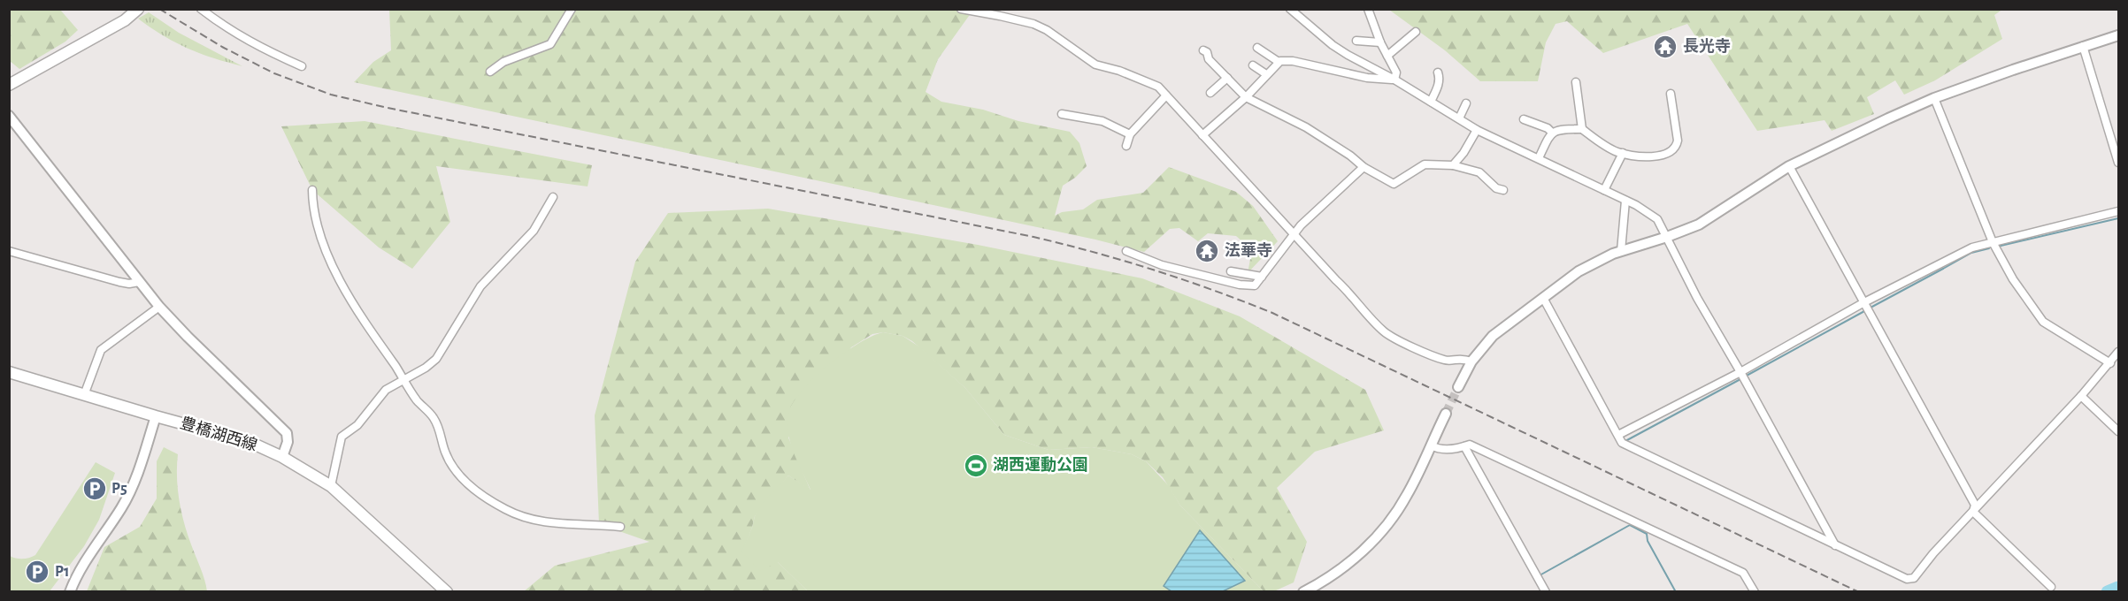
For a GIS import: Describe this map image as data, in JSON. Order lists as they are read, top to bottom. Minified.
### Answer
{"streets":{"main road":["豊橋湖西線"]},"places":{"temple":["長光寺","法華寺"],"sports":["湖西運動公園"],"parking":["P5","P1"]}}
